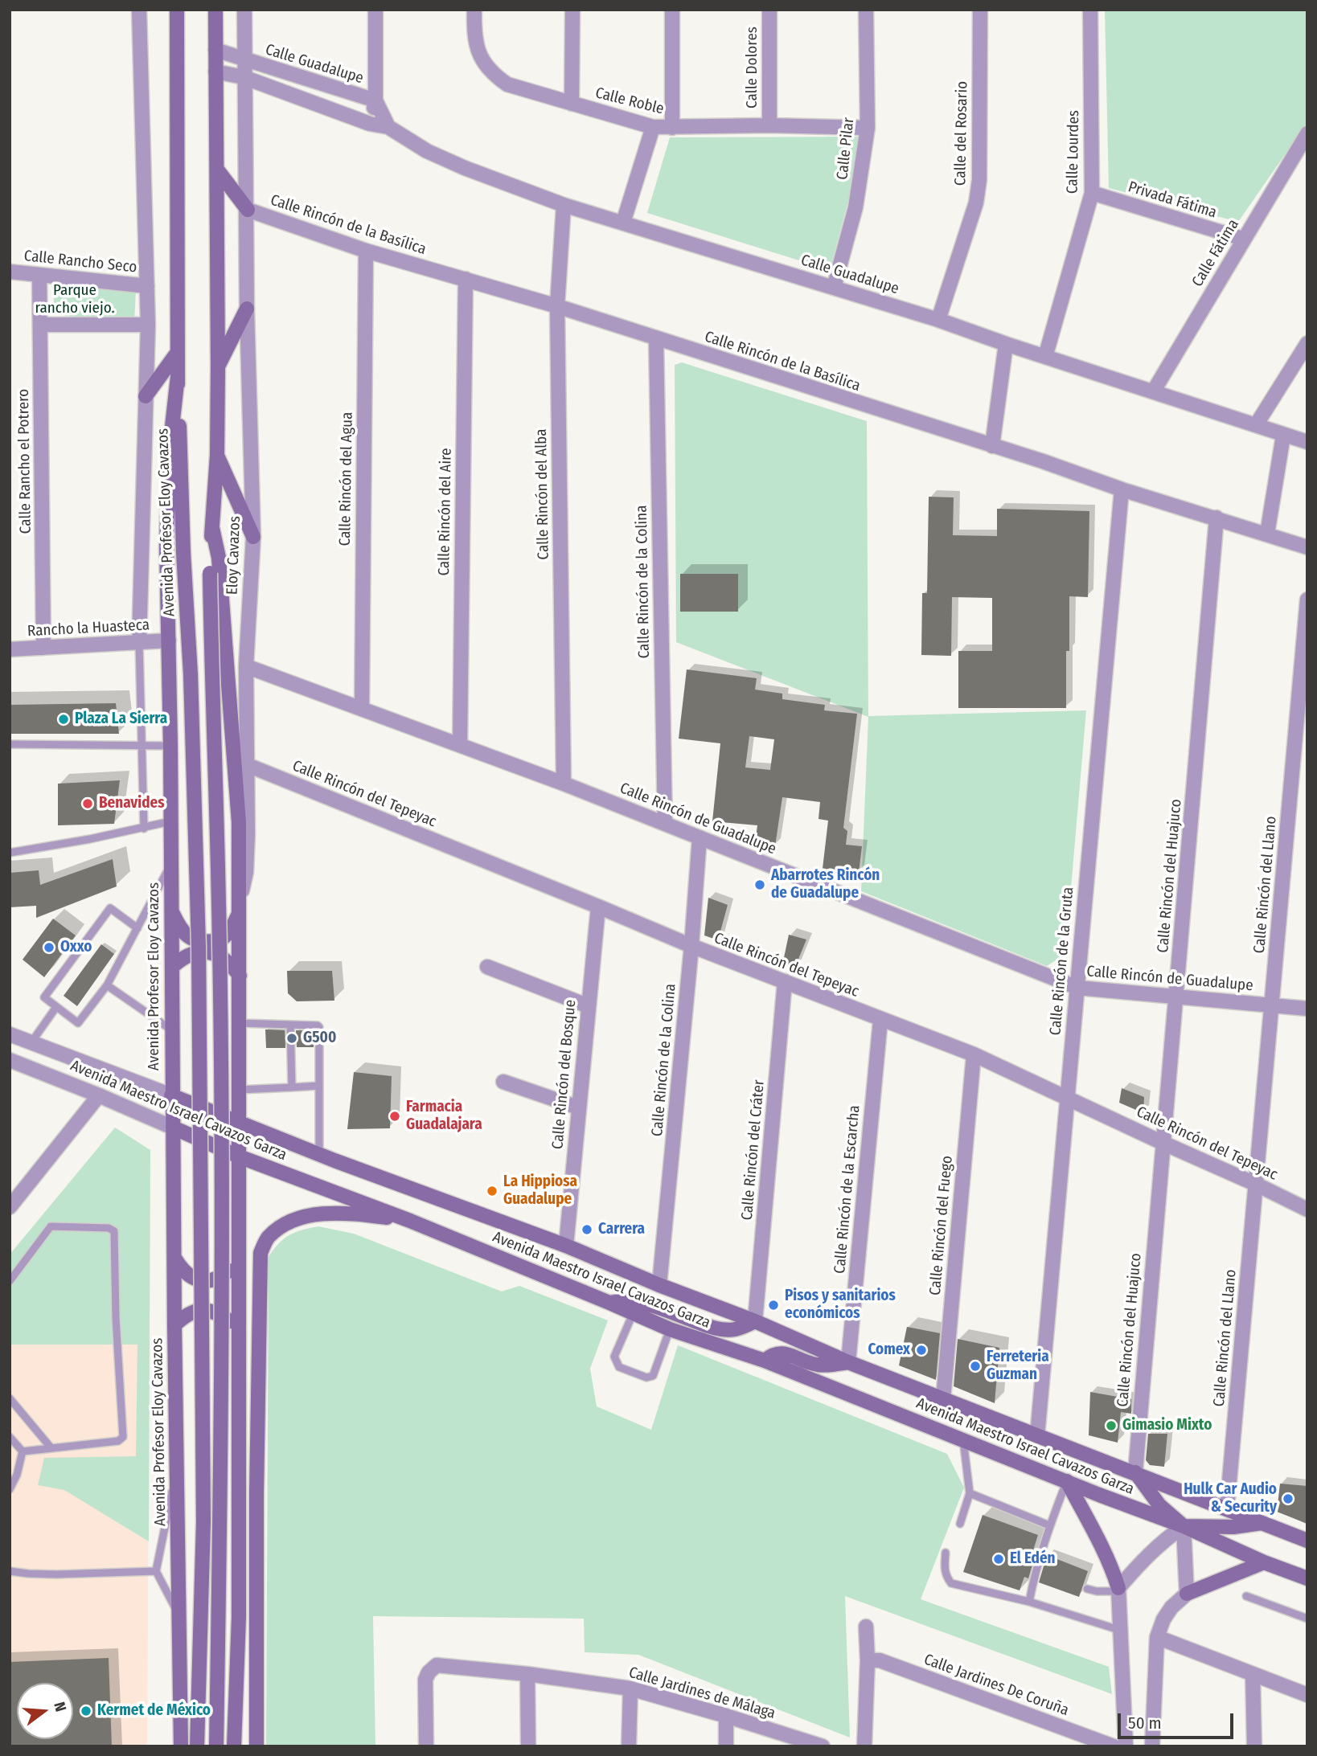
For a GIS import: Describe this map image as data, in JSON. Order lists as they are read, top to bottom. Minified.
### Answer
{"streets":{"main road":["Avenida Profesor Eloy Cavazos","Avenida Maestro Israel Cavazos Garza"],"street":["Calle Guadalupe","Calle Dolores","Calle Roble","Calle del Rosario","Calle Pilar","Calle Lourdes","Privada Fátima","Calle Rincón de la Basílica","Calle Fátima","Calle Rancho Seco","Calle Rancho el Potrero","Calle Rincón del Agua","Calle Rincón del Alba","Calle Rincón del Aire","Eloy Cavazos","Calle Rincón de la Colina","Rancho la Huasteca","Calle Rincón del Tepeyac","Calle Rincón de Guadalupe","Calle Rincón del Huajuco","Calle Rincón del Llano","Calle Rincón de la Gruta","Calle Rincón del Bosque","Calle Rincón del Cráter","Calle Rincón de la Escarcha","Calle Rincón del Fuego","Calle Jardines De Coruña","Calle Jardines de Málaga"]},"crossings":[["Calle Guadalupe","Calle del Rosario"],["Calle Guadalupe","Calle Pilar"],["Calle Guadalupe","Calle Lourdes"],["Calle Guadalupe","Calle Fátima"],["Calle Guadalupe","Calle Rincón del Alba"],["Calle Guadalupe","Eloy Cavazos"],["Calle Dolores","Calle Roble"],["Calle Roble","Calle Pilar"],["Calle Lourdes","Privada Fátima"],["Privada Fátima","Calle Fátima"],["Calle Rincón de la Basílica","Calle Rincón del Agua"],["Calle Rincón de la Basílica","Calle Rincón del Alba"],["Calle Rincón de la Basílica","Calle Rincón del Aire"],["Calle Rincón de la Basílica","Eloy Cavazos"],["Calle Rincón de la Basílica","Calle Rincón de la Colina"],["Calle Rincón de la Basílica","Calle Rincón del Huajuco"],["Calle Rincón de la Basílica","Calle Rincón de la Gruta"],["Calle Rancho Seco","Calle Rancho el Potrero"],["Calle Rancho el Potrero","Rancho la Huasteca"],["Calle Rincón del Agua","Calle Rincón de Guadalupe"],["Calle Rincón del Alba","Calle Rincón de Guadalupe"],["Calle Rincón del Aire","Calle Rincón de Guadalupe"],["Avenida Profesor Eloy Cavazos","Rancho la Huasteca"],["Avenida Profesor Eloy Cavazos","Avenida Maestro Israel Cavazos Garza"],["Eloy Cavazos","Calle Rincón del Tepeyac"],["Eloy Cavazos","Calle Rincón de Guadalupe"],["Calle Rincón de la Colina","Calle Rincón del Tepeyac"],["Calle Rincón de la Colina","Calle Rincón de Guadalupe"],["Calle Rincón de la Colina","Avenida Maestro Israel Cavazos Garza"],["Calle Rincón del Tepeyac","Calle Rincón del Huajuco"],["Calle Rincón del Tepeyac","Calle Rincón del Llano"],["Calle Rincón del Tepeyac","Calle Rincón de la Gruta"],["Calle Rincón del Tepeyac","Calle Rincón del Bosque"],["Calle Rincón del Tepeyac","Calle Rincón del Cráter"],["Calle Rincón del Tepeyac","Calle Rincón de la Escarcha"],["Calle Rincón del Tepeyac","Calle Rincón del Fuego"],["Calle Rincón de Guadalupe","Calle Rincón del Huajuco"],["Calle Rincón de Guadalupe","Calle Rincón del Llano"],["Calle Rincón de Guadalupe","Calle Rincón de la Gruta"],["Calle Rincón del Huajuco","Avenida Maestro Israel Cavazos Garza"],["Calle Rincón del Llano","Avenida Maestro Israel Cavazos Garza"],["Calle Rincón de la Gruta","Avenida Maestro Israel Cavazos Garza"],["Calle Rincón del Bosque","Avenida Maestro Israel Cavazos Garza"],["Avenida Maestro Israel Cavazos Garza","Calle Rincón del Cráter"],["Avenida Maestro Israel Cavazos Garza","Calle Rincón de la Escarcha"],["Avenida Maestro Israel Cavazos Garza","Calle Rincón del Fuego"]],"parks":["Parque rancho viejo."],"places":["Plaza La Sierra","Benavides","Abarrotes Rincón de Guadalupe","Oxxo","G500","Farmacia Guadalajara","La Hippiosa Guadalupe","Carrera","Pisos y sanitarios económicos","Comex","Ferreteria Guzman","Gimasio Mixto","Hulk Car Audio & Security","El Edén","Kermet de México"],"scale_bar":"50 m","north":"right"}
